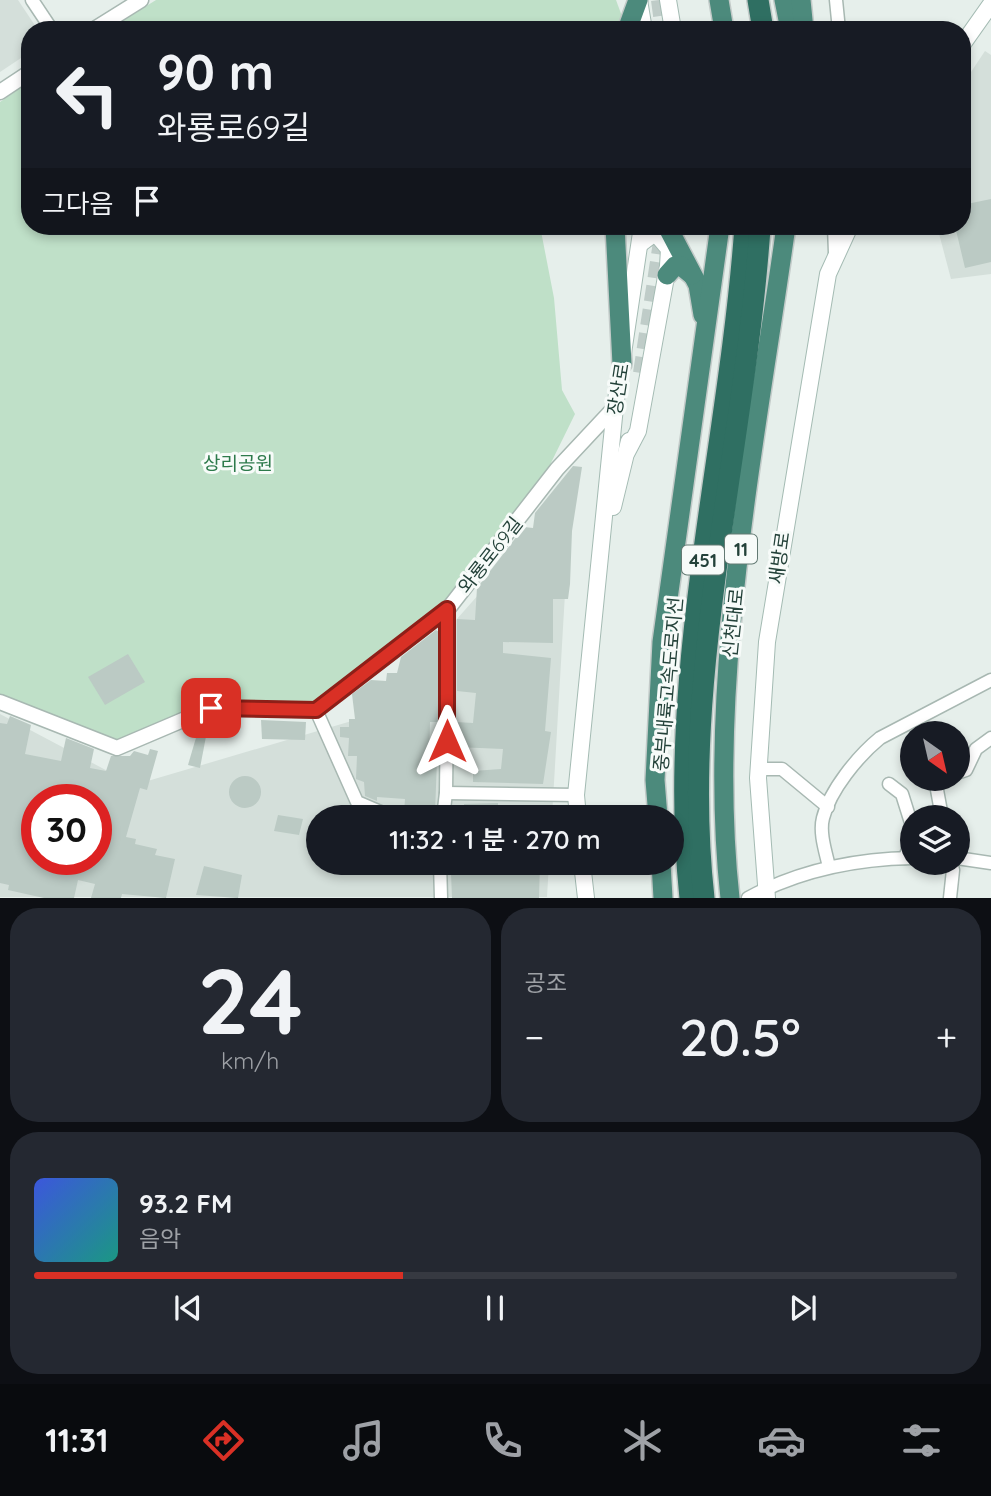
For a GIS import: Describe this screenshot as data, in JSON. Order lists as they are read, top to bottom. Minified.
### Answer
{"streets":{"highway":["11","451","신천대로","중부내륙고속도로지선"],"main road":["장산로","새방로"],"street":["와룡로69길"]},"crossings":[["장산로","와룡로69길"]],"parks":["상리공원"],"north":"bottom right","page":{"turn":["90 m","와룡로69길"],"then":"그다음","limit":"30","trip":"11:32 · 1 분 · 270 m","tile":[["24","km/h"],"공조"],"heat":["−","20.5°","+"],"song":["93.2 FM","음악"],"tabs":"11:31"}}
